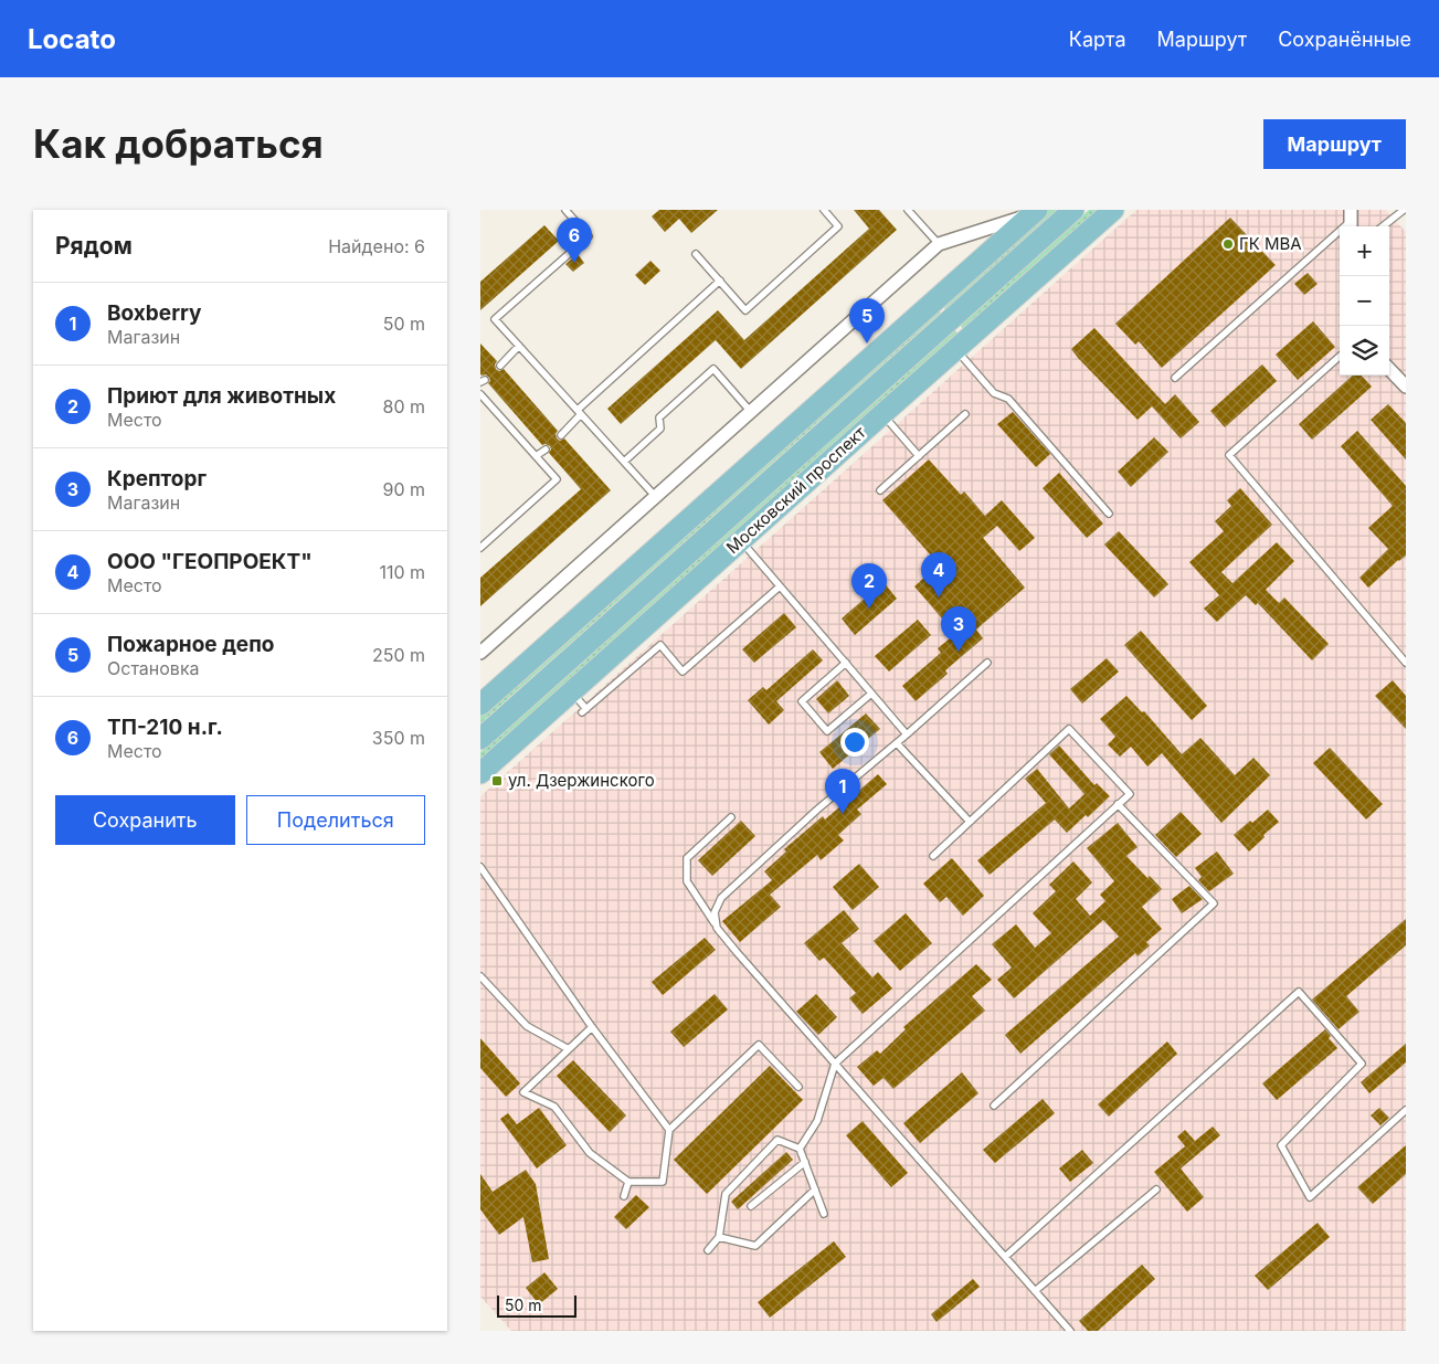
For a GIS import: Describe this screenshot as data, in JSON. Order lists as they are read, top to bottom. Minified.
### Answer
{"streets":{"main road":["Московский проспект"]},"places":{"other":["ГК МВА"],"transit":["ул. Дзержинского"]},"scale_bar":"50 m","page":{"header":"Locato","nav":["Карта","Маршрут","Сохранённые"],"buttons":["Маршрут",["Сохранить","Поделиться"]],"title":"Как добраться","heading":["Рядом","Найдено: 6"],"pins":["6","5","4","2","3","1"],"map_buttons":["+","−"],"list":[{"mark":"1","name":"Boxberry","note":"Магазин","value":"50 m"},{"mark":"2","name":"Приют для животных","note":"Место","value":"80 m"},{"mark":"3","name":"Крепторг","note":"Магазин","value":"90 m"},{"mark":"4","name":"ООО \"ГЕОПРОЕКТ\"","note":"Место","value":"110 m"},{"mark":"5","name":"Пожарное депо","note":"Остановка","value":"250 m"},{"mark":"6","name":"ТП-210 н.г.","note":"Место","value":"350 m"}],"scale":"50 m"}}
